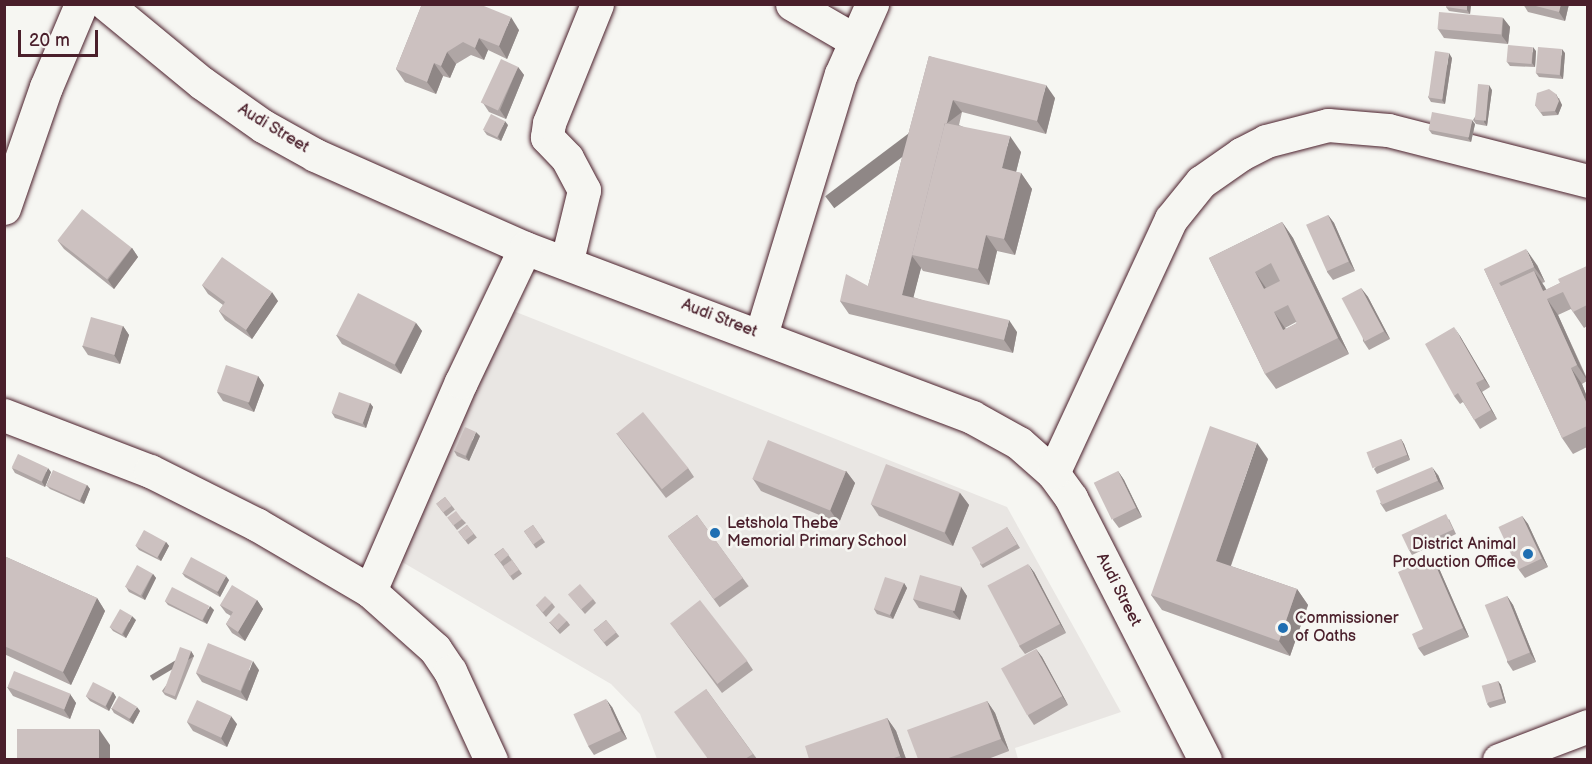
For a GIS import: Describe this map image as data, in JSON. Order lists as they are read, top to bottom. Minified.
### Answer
{"streets":{"street":["Audi Street"]},"places":["Letshola Thebe Memorial Primary School","District Animal Production Office","Commissioner of Oaths"],"scale_bar":"20 m"}
